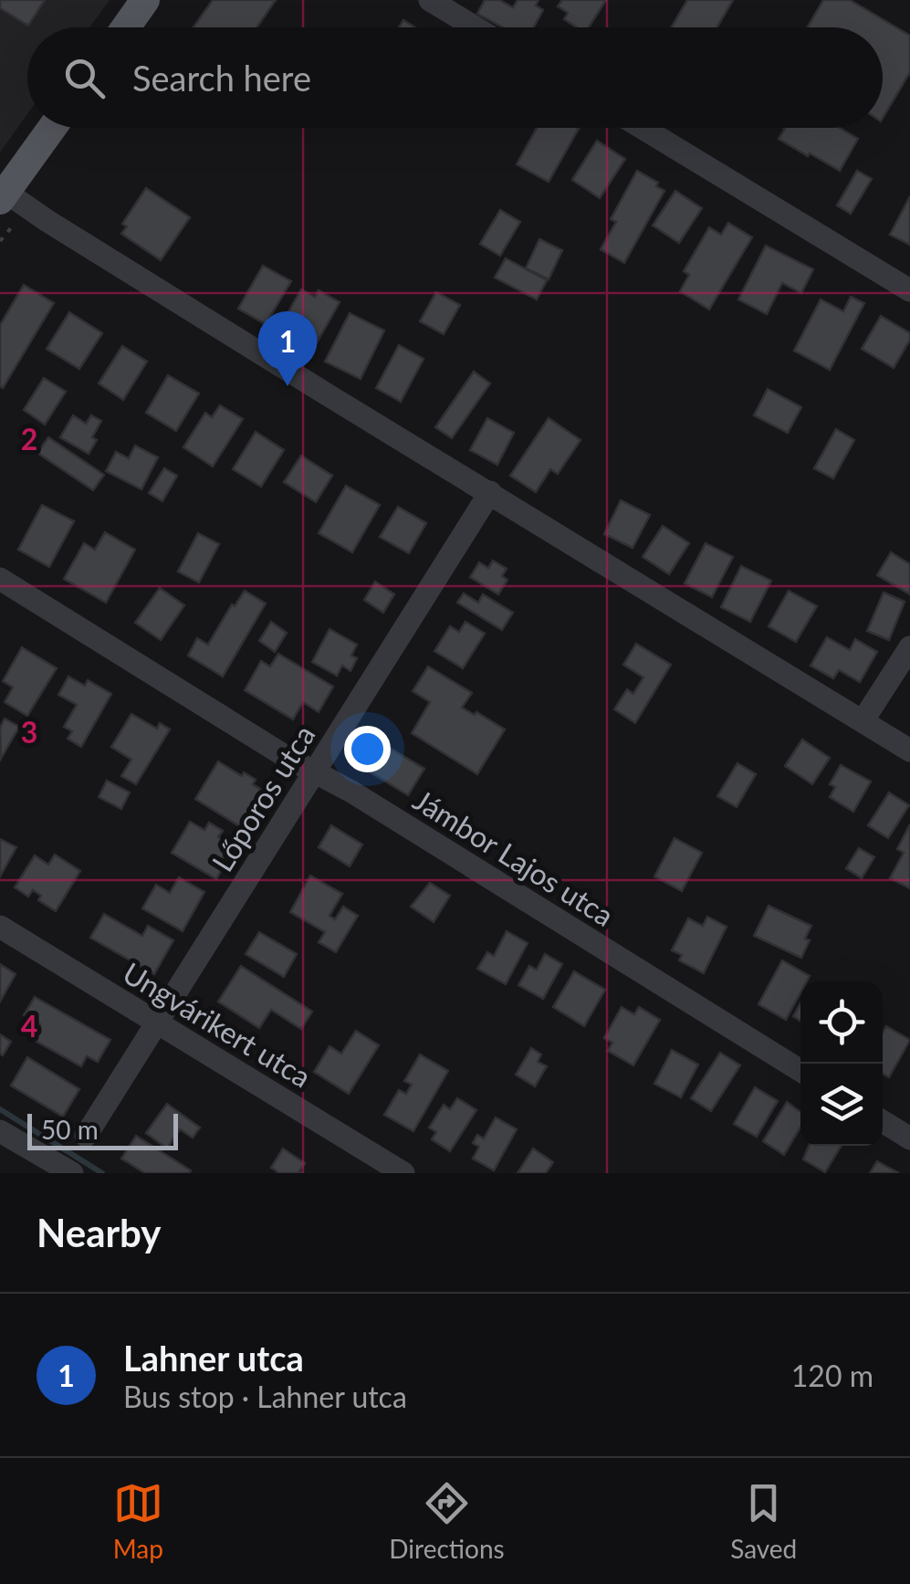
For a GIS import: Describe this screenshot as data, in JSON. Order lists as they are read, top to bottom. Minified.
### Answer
{"streets":{"street":["Lőporos utca","Jámbor Lajos utca","Ungvárikert utca"]},"crossings":[["Lőporos utca","Jámbor Lajos utca"],["Lőporos utca","Ungvárikert utca"]],"scale_bar":"50 m","page":{"search":"Search here","pins":"1","scale":"50 m","heading":"Nearby","list":[{"mark":"1","name":"Lahner utca","note":"Bus stop · Lahner utca","value":"120 m"}],"nav":["Map","Directions","Saved"]},"grid":{"rows":["2","3","4"]}}
